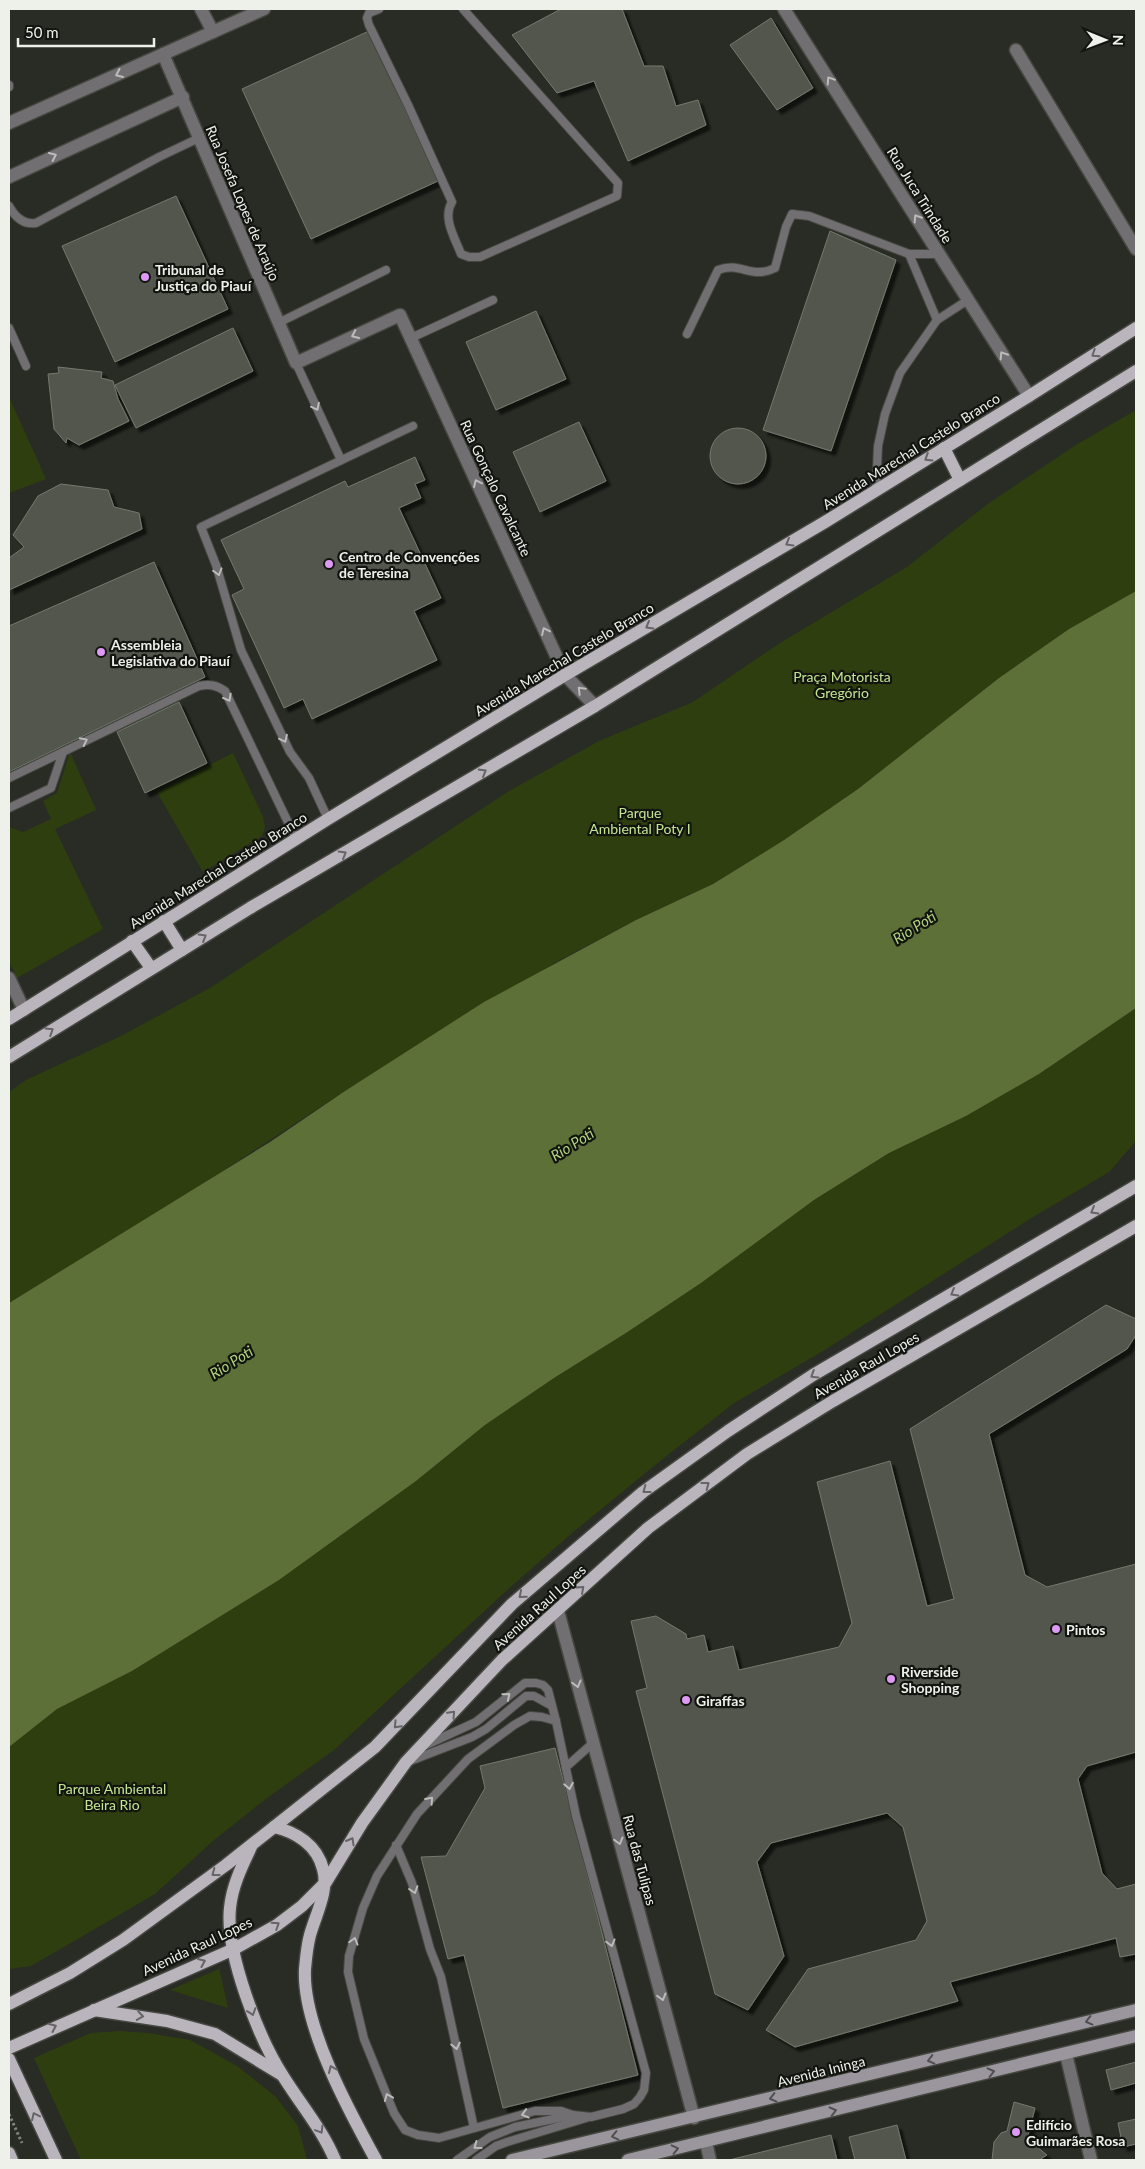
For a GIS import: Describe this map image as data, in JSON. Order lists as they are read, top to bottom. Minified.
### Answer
{"streets":{"main road":["Avenida Marechal Castelo Branco","Avenida Raul Lopes","Avenida Ininga"],"street":["Rua Juca Trindade","Rua Josefa Lopes de Araújo","Rua Gonçalo Cavalcante","Rua das Tulipas"]},"crossings":[["Rua Juca Trindade","Avenida Marechal Castelo Branco"],["Rua Josefa Lopes de Araújo","Rua Gonçalo Cavalcante"],["Avenida Marechal Castelo Branco","Rua Gonçalo Cavalcante"],["Avenida Raul Lopes","Rua das Tulipas"],["Rua das Tulipas","Avenida Ininga"]],"one_way":["Rua Juca Trindade","Rua Gonçalo Cavalcante","Rua das Tulipas"],"water":["Rio Poti"],"parks":["Praça Motorista Gregório","Parque Ambiental Poty I","Parque Ambiental Beira Rio"],"places":["Tribunal de Justiça do Piauí","Centro de Convenções de Teresina","Assembleia Legislativa do Piauí","Pintos","Riverside Shopping","Giraffas","Edifício Guimarães Rosa"],"scale_bar":"50 m","north":"right"}
